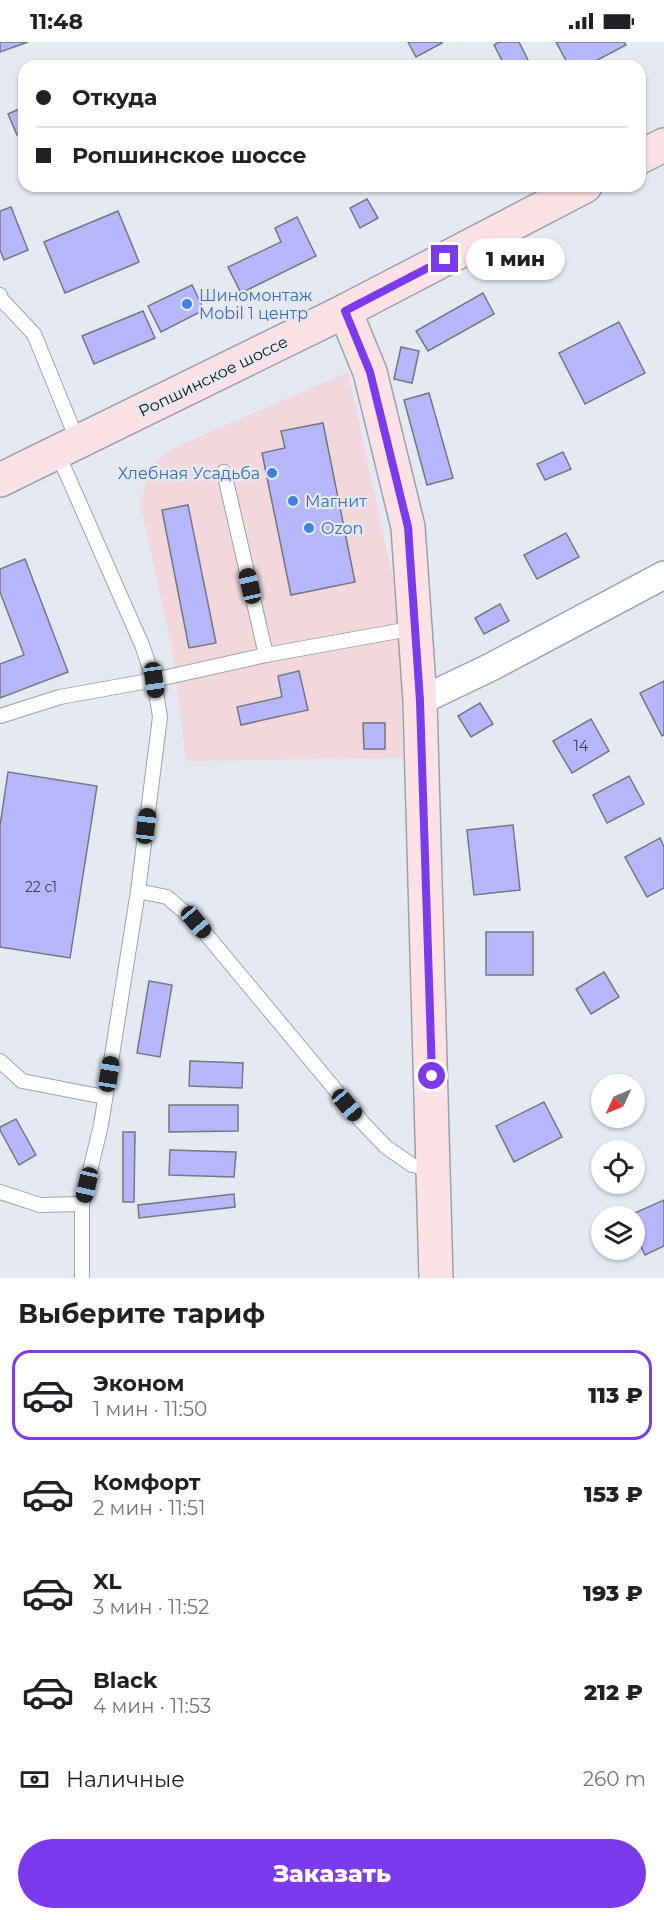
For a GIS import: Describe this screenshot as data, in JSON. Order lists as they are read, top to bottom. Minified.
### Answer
{"streets":{"street":["Ропшинское шоссе"]},"places":["Шиномонтаж Mobil 1 центр","Хлебная Усадьба","Магнит","Ozon"],"house_numbers":["14","22 с1"],"north":"bottom left","page":{"status":"11:48","banner":["Откуда","Ропшинское шоссе"],"bubble":"1 мин","heading":"Выберите тариф","list":[{"name":"Эконом","note":"1 мин · 11:50","value":"113 ₽"},{"name":"Комфорт","note":"2 мин · 11:51","value":"153 ₽"},{"name":"XL","note":"3 мин · 11:52","value":"193 ₽"},{"name":"Black","note":"4 мин · 11:53","value":"212 ₽"}],"pay":["Наличные","260 m"],"buttons":"Заказать"}}
